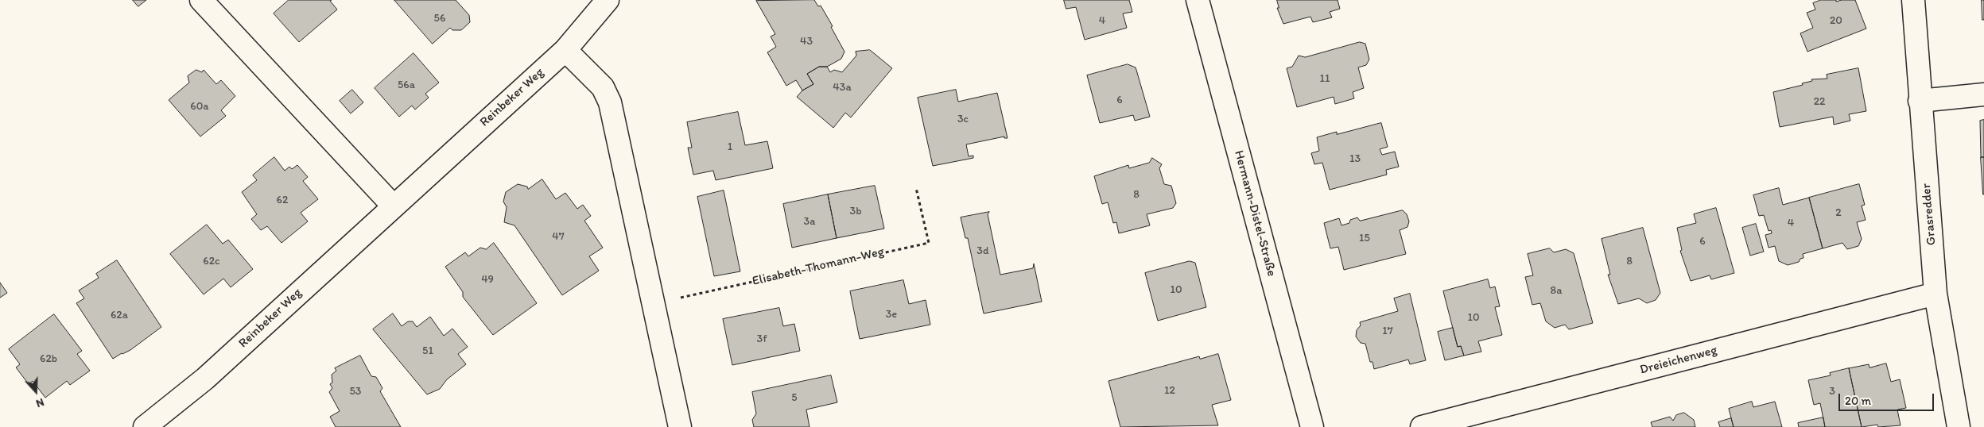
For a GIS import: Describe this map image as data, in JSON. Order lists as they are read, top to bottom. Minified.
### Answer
{"streets":{"street":["Reinbeker Weg","Hermann-Distel-Straße","Grasredder","Dreieichenweg"],"path":["Elisabeth-Thomann-Weg"]},"crossings":[["Grasredder","Dreieichenweg"]],"house_numbers":["56","4","20","43","11","56a","43a","6","22","60a","3c","1","13","8","62","3b","2","3a","4","47","15","6","3d","62c","8","49","10","8a","3e","62a","10","17","3f","51","62b","12","53","3","5"],"scale_bar":"20 m","north":"bottom"}
